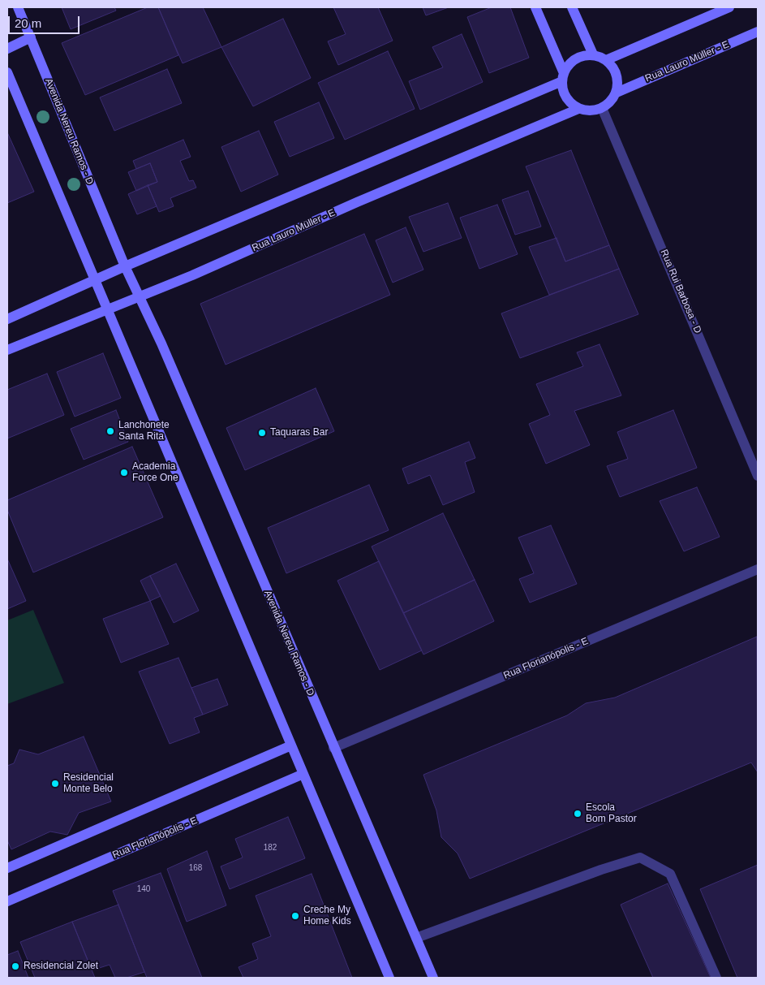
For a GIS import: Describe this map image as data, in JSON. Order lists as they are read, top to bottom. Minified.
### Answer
{"streets":{"street":["Rua Lauro Müller - E","Avenida Nereu Ramos - D","Rua Rui Barbosa - D","Rua Florianópolis - E"]},"crossings":[["Rua Lauro Müller - E","Avenida Nereu Ramos - D"],["Rua Lauro Müller - E","Rua Rui Barbosa - D"],["Avenida Nereu Ramos - D","Rua Florianópolis - E"]],"places":["Lanchonete Santa Rita","Taquaras Bar","Academia Force One","Residencial Monte Belo","Escola Bom Pastor","Creche My Home Kids","Residencial Zolet"],"house_numbers":["182","168","140"],"scale_bar":"20 m"}
